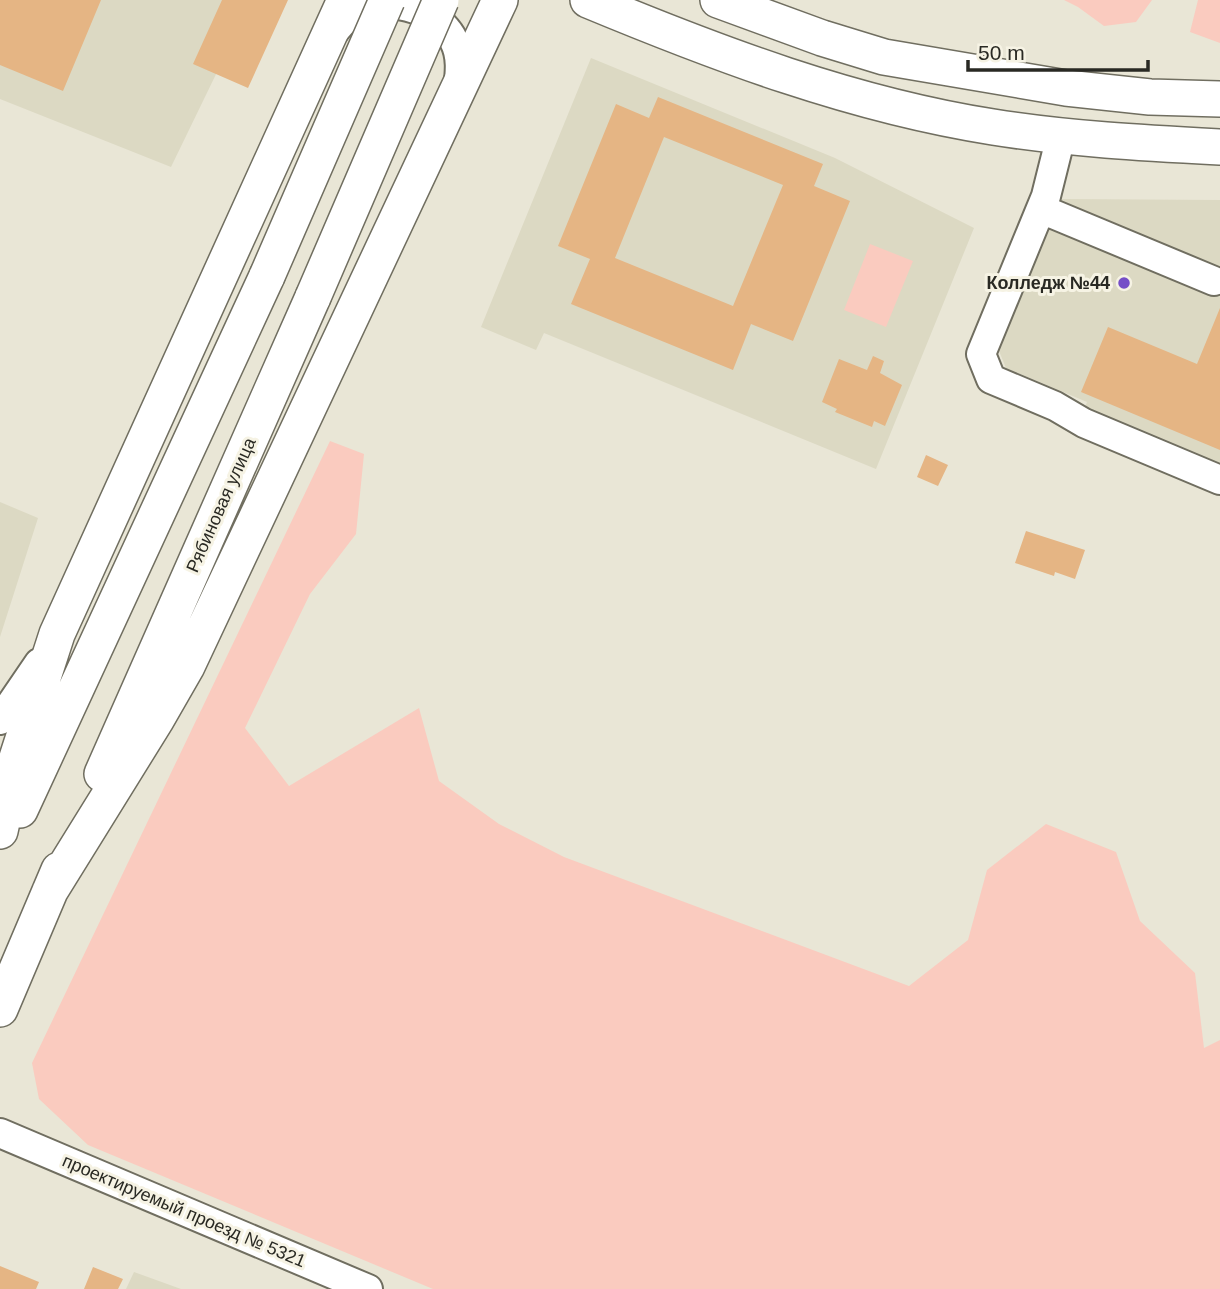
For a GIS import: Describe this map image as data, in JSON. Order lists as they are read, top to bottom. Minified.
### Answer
{"streets":{"main road":["Рябиновая улица"],"street":["проектируемый проезд № 5321"]},"places":["Колледж №44"],"scale_bar":"50 m"}
